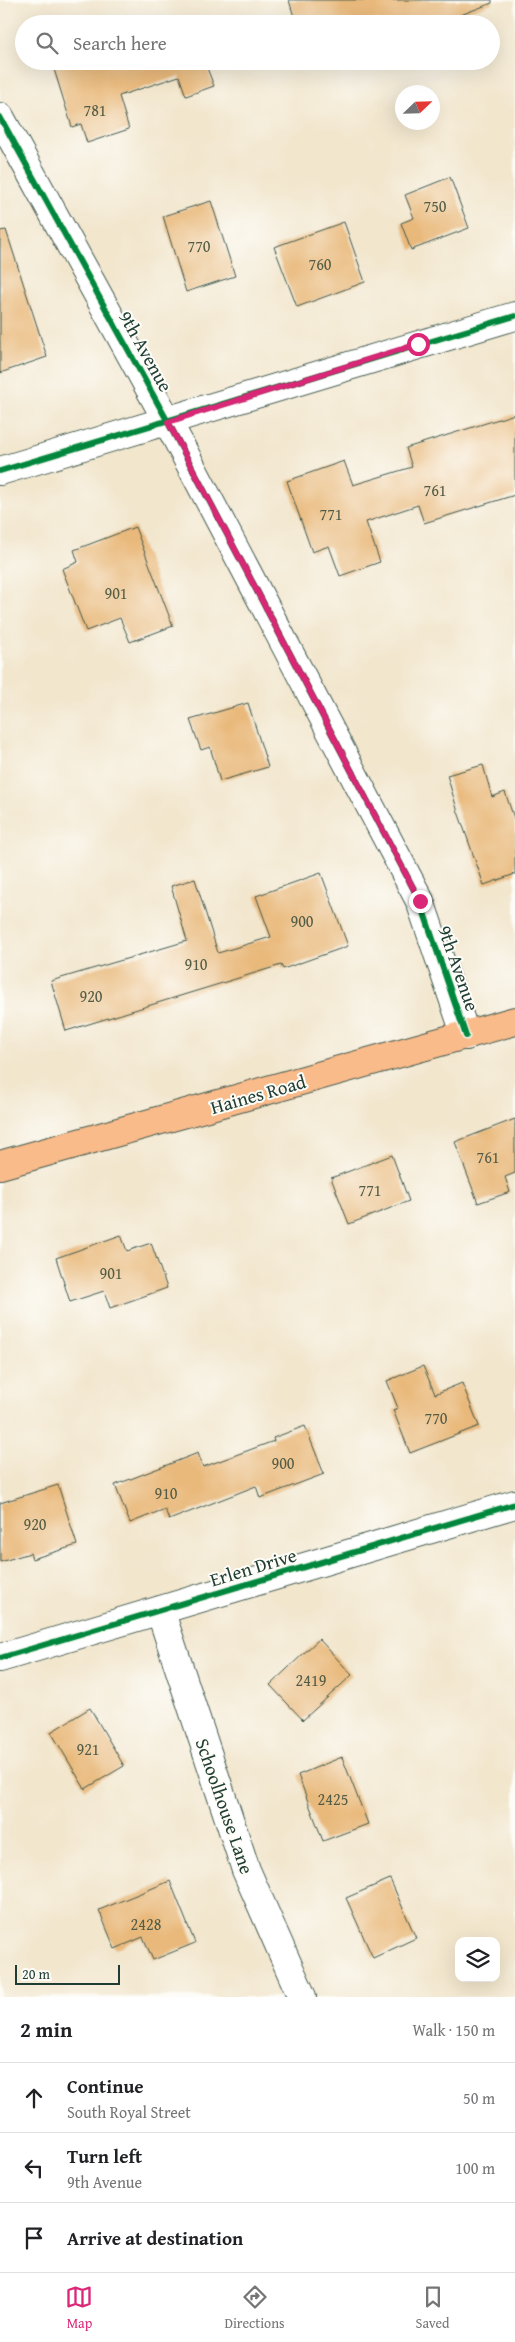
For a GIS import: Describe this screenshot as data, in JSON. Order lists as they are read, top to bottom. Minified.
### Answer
{"streets":{"main road":["Haines Road"],"street":["9th Avenue","Erlen Drive","Schoolhouse Lane"]},"crossings":[["9th Avenue","Haines Road"],["Erlen Drive","Schoolhouse Lane"]],"house_numbers":["781","750","770","760","761","771","901","900","910","920","761","771","901","770","900","910","920","2419","921","2425","2428"],"scale_bar":"20 m","north":"top right","page":{"search":"Search here","scale":"20 m","heading":["2 min","Walk · 150 m"],"list":[["Continue","South Royal Street","50 m"],["Turn left","9th Avenue","100 m"],"Arrive at destination"],"nav":["Map","Directions","Saved"]}}
